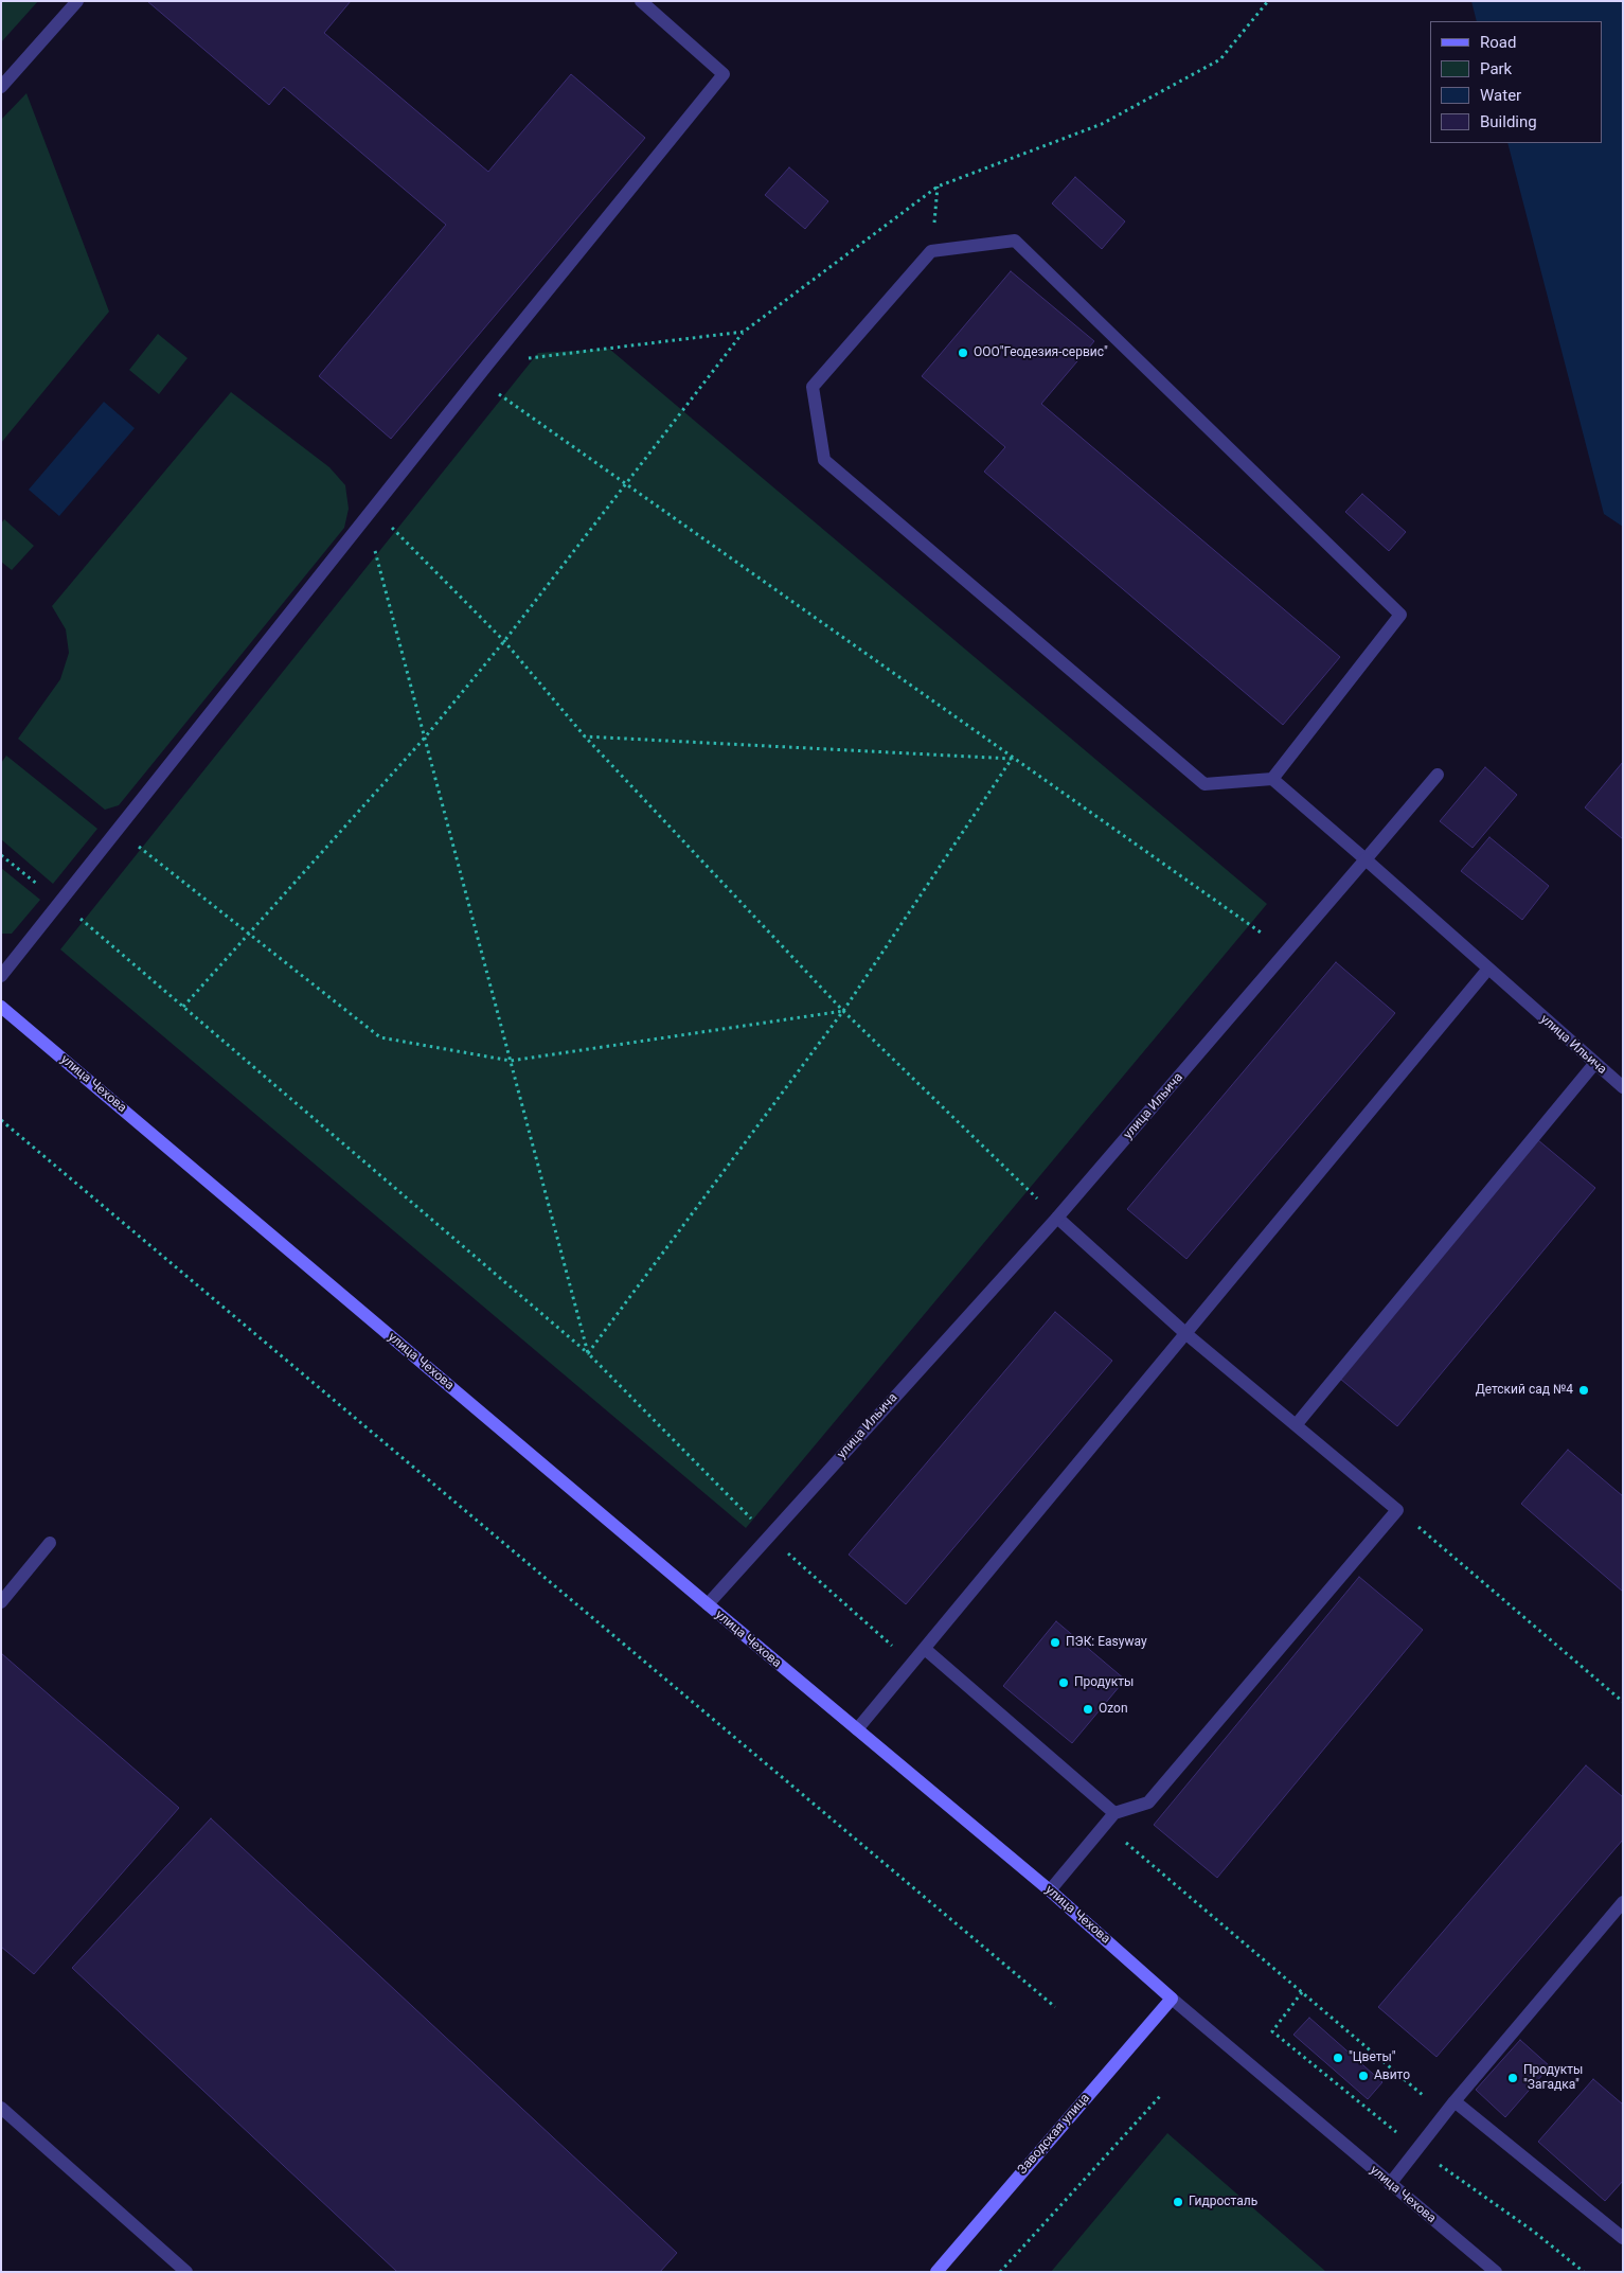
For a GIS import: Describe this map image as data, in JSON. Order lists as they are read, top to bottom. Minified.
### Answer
{"streets":{"main road":["улица Чехова","Заводская улица"],"street":["улица Ильича"]},"crossings":[["улица Ильича","улица Чехова"],["улица Чехова","Заводская улица"]],"places":["ООО\"Геодезия-сервис\"","Детский сад №4","ПЭК: Easyway","Продукты","Ozon","\"Цветы\"","Авито","Продукты \"Загадка\"","Гидросталь"],"legend":["Road","Park","Water","Building"]}
